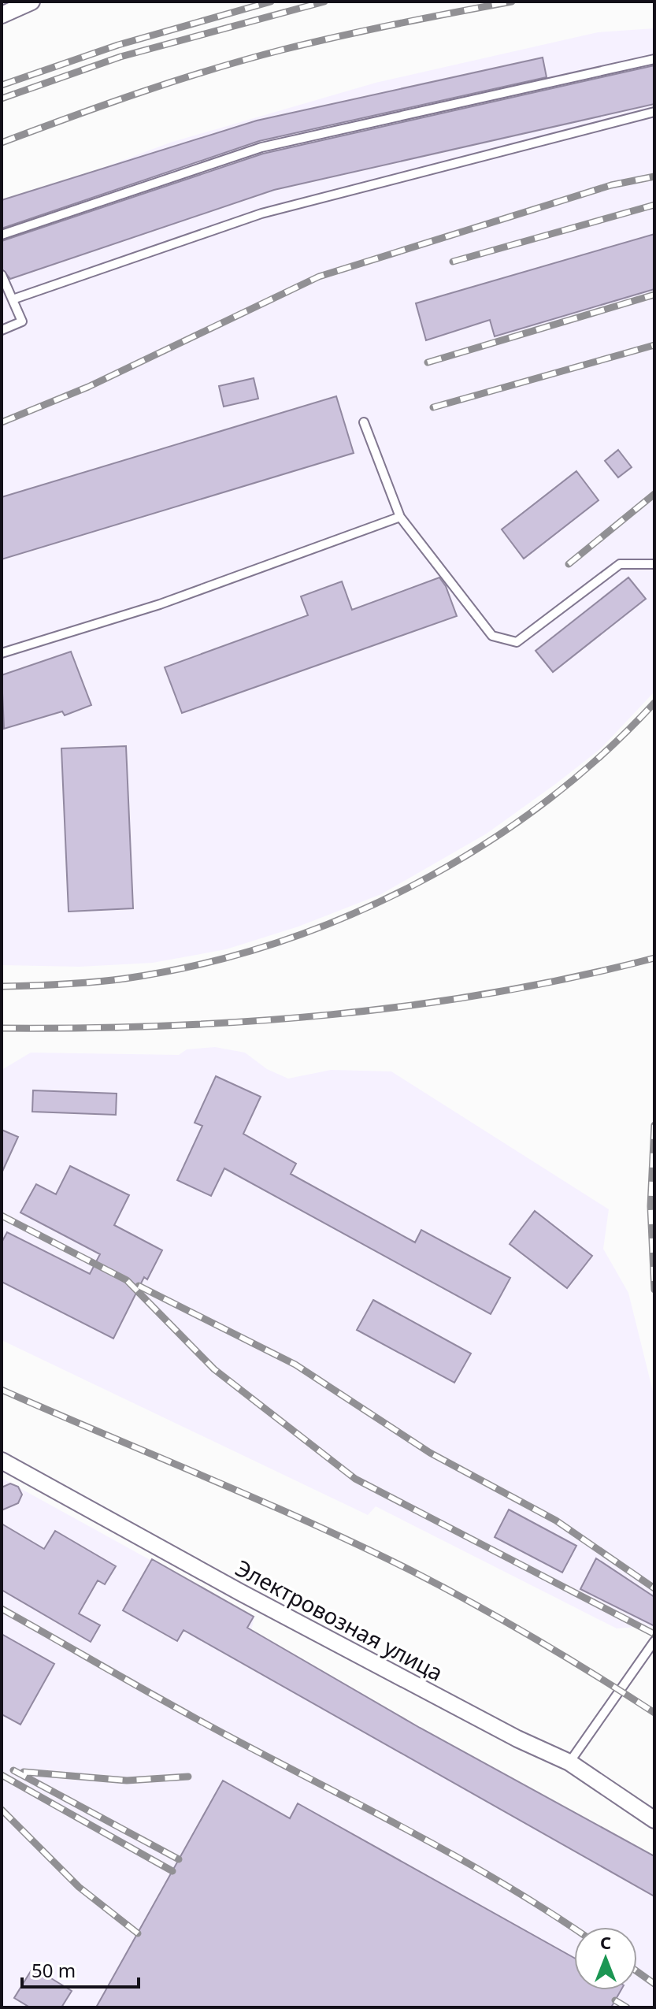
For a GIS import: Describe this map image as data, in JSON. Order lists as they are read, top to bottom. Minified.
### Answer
{"streets":{"street":["Электровозная улица"]},"scale_bar":"50 m","north":"top"}
